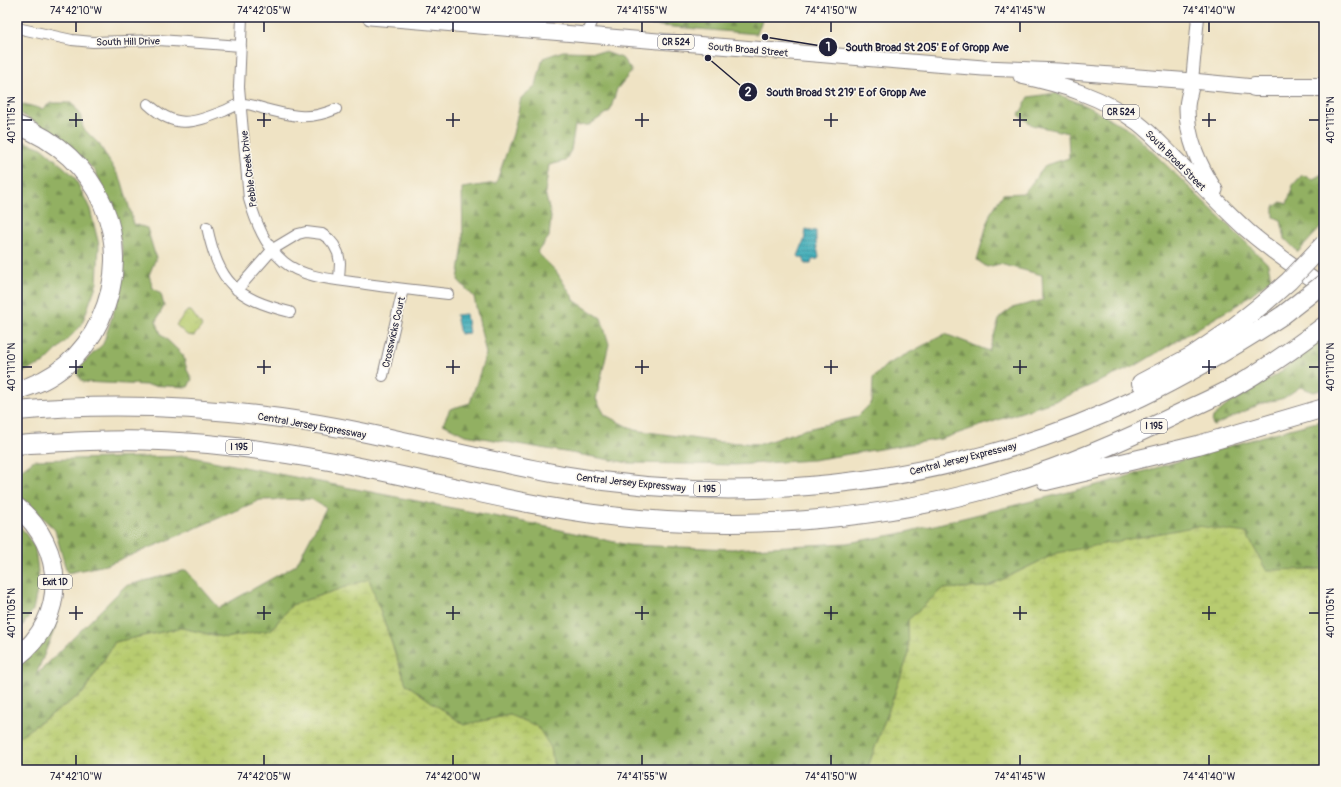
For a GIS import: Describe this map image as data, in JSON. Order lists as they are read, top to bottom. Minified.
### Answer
{"streets":{"highway":["Central Jersey Expressway","I 195","Exit 1D"],"main road":["CR 524","South Broad Street"],"street":["South Hill Drive","Pebble Creek Drive","Crosswicks Court"]},"crossings":[["South Hill Drive","Pebble Creek Drive"],["Pebble Creek Drive","Crosswicks Court"]],"places":["South Broad St 205' E of Gropp Ave","South Broad St 219' E of Gropp Ave"],"coordinates":["74°42'10\"W","74°42'05\"W","74°42'00\"W","74°41'55\"W","74°41'50\"W","74°41'45\"W","74°41'40\"W","40°11'15\"N","40°11'10\"N","40°11'05\"N"]}
